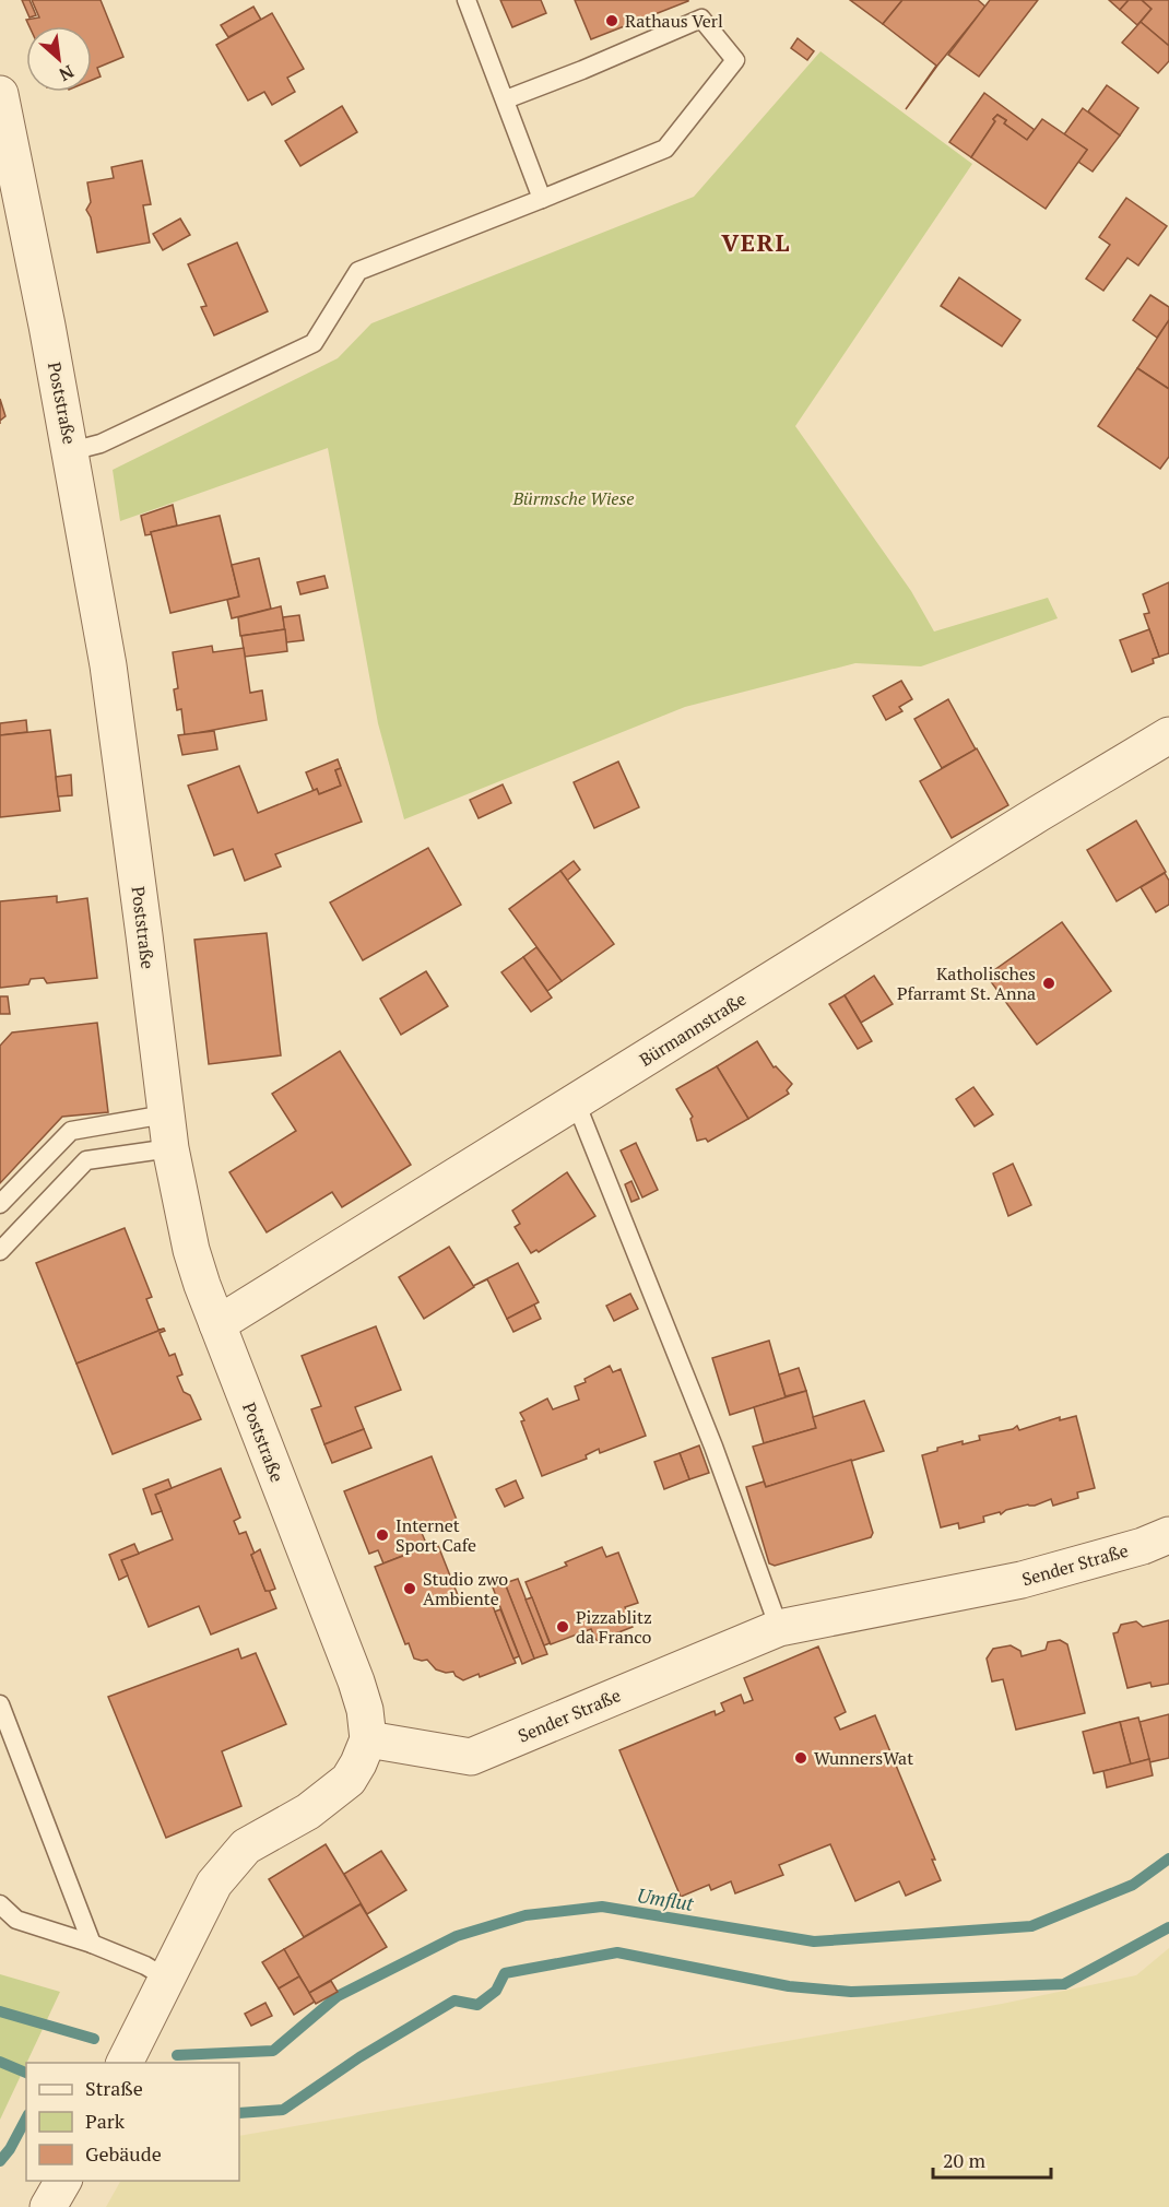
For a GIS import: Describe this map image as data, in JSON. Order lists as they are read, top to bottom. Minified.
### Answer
{"streets":{"street":["Poststraße","Bürmannstraße","Sender Straße"]},"crossings":[["Poststraße","Bürmannstraße"],["Poststraße","Sender Straße"]],"districts":["VERL"],"water":["Umflut"],"parks":["Bürmsche Wiese"],"places":["Rathaus Verl","Katholisches Pfarramt St. Anna","Internet Sport Cafe","Studio zwo Ambiente","Pizzablitz da Franco","WunnersWat"],"legend":["Straße","Park","Gebäude"],"scale_bar":"20 m","north":"bottom right"}
